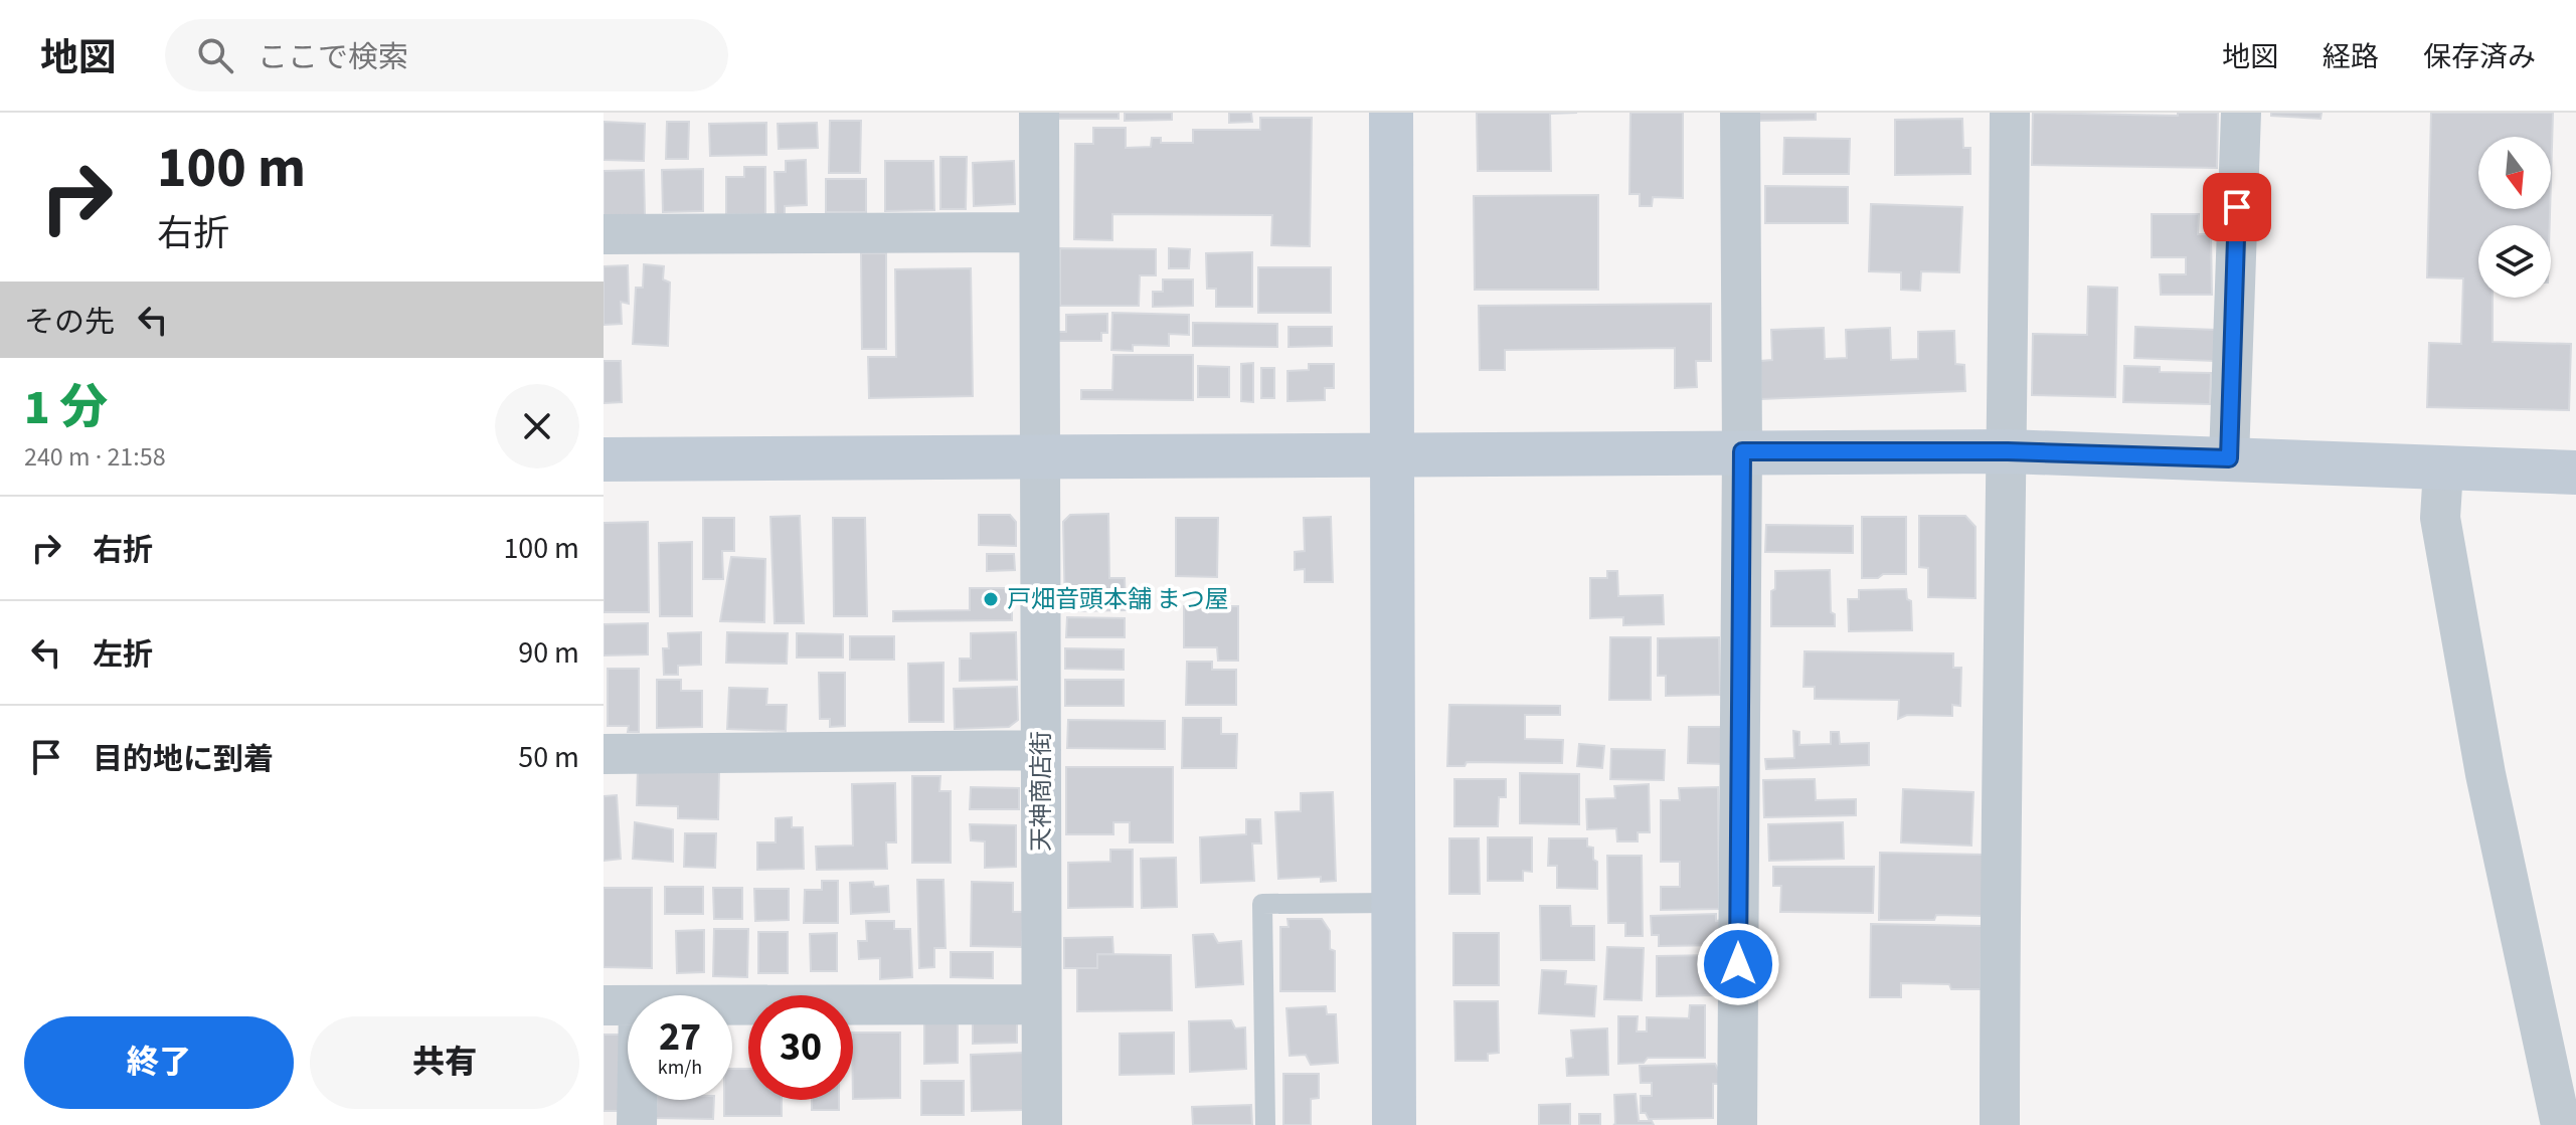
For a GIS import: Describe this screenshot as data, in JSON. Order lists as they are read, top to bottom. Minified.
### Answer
{"streets":{"street":["天神商店街"]},"places":["戸畑音頭本舗 まつ屋"],"north":"bottom","page":{"header":"地図","search":"ここで検索","nav":["地図","経路","保存済み"],"turn":["100 m","右折"],"then":"その先","heading":["1 分","240 m · 21:58"],"list":[{"name":"右折","value":"100 m"},{"name":"左折","value":"90 m"},{"name":"目的地に到着","value":"50 m"}],"speed":"27 km/h","limit":"30","buttons":["終了","共有"]}}
